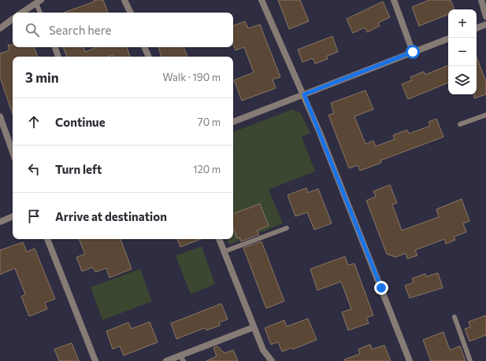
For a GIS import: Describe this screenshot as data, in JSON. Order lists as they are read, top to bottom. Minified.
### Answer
{"page":{"map_buttons":["+","−"],"search":"Search here","heading":["3 min","Walk · 190 m"],"list":[["Continue","70 m"],["Turn left","120 m"],"Arrive at destination"]}}
